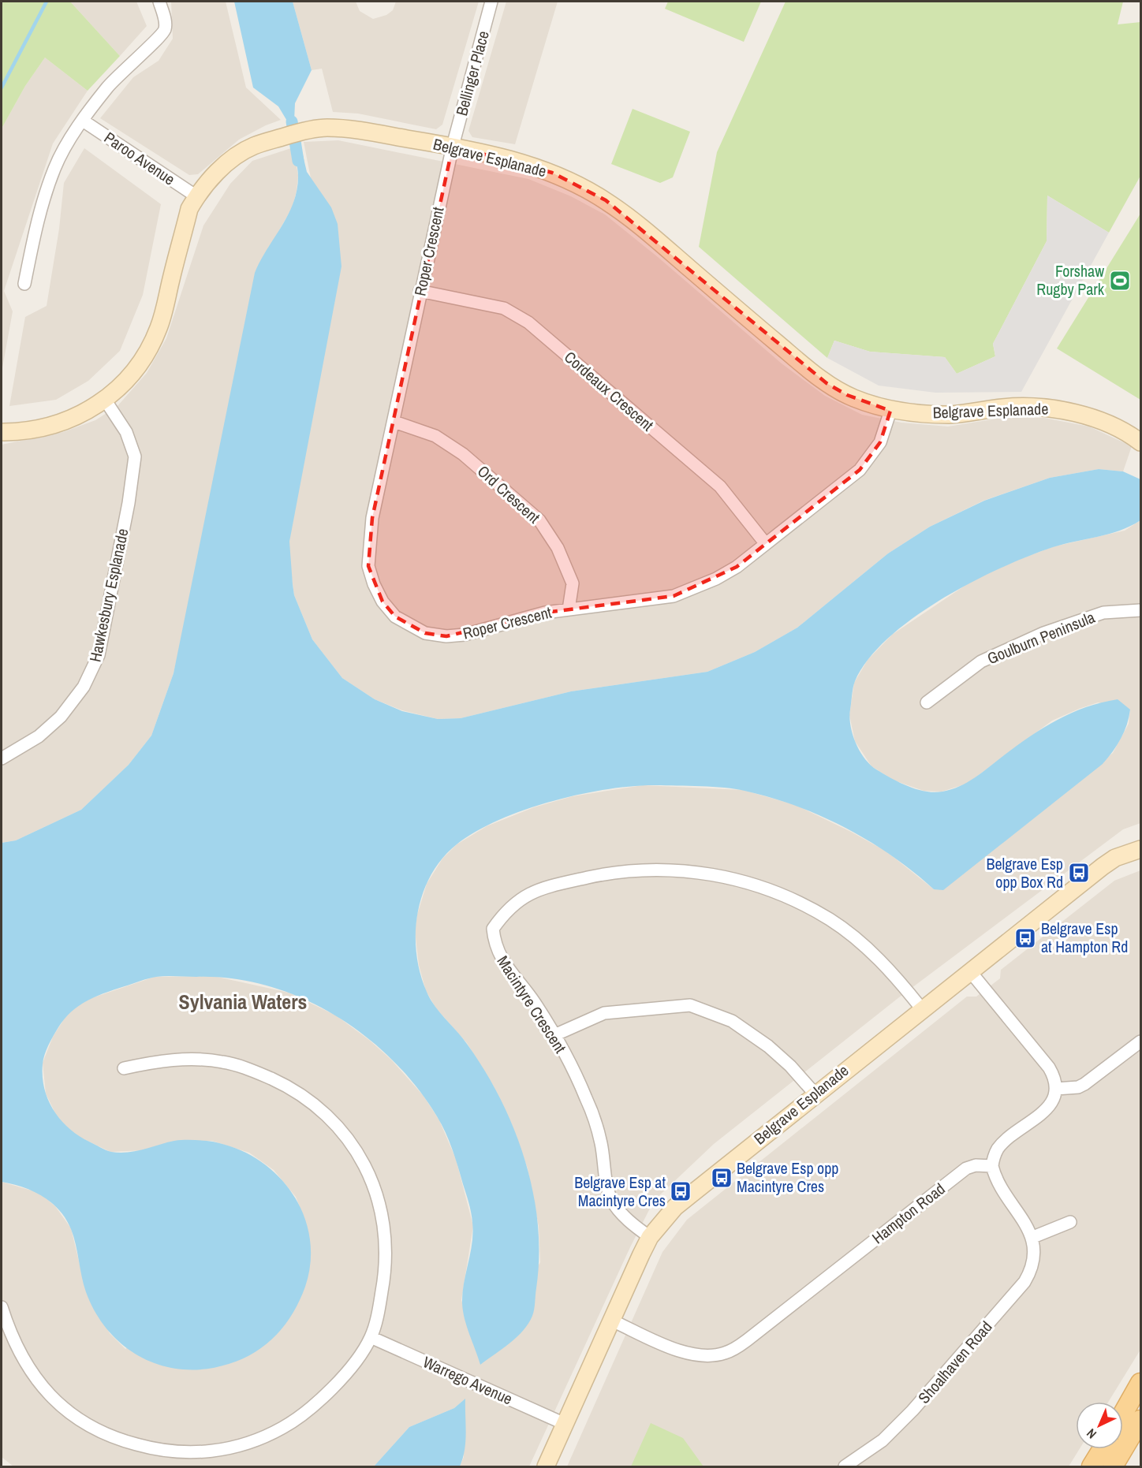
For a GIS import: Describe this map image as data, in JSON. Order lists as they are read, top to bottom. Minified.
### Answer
{"streets":{"street":["Bellinger Place","Belgrave Esplanade","Paroo Avenue","Roper Crescent","Cordeaux Crescent","Ord Crescent","Hawkesbury Esplanade","Goulburn Peninsula","Macintyre Crescent","Hampton Road","Shoalhaven Road","Warrego Avenue"]},"crossings":[["Bellinger Place","Belgrave Esplanade"],["Bellinger Place","Roper Crescent"],["Belgrave Esplanade","Paroo Avenue"],["Belgrave Esplanade","Roper Crescent"],["Belgrave Esplanade","Hawkesbury Esplanade"],["Belgrave Esplanade","Macintyre Crescent"],["Belgrave Esplanade","Hampton Road"],["Belgrave Esplanade","Warrego Avenue"],["Roper Crescent","Cordeaux Crescent"],["Roper Crescent","Ord Crescent"]],"districts":["Sylvania Waters"],"places":{"sports":["Forshaw Rugby Park"],"bus stop":["Belgrave Esp opp Box Rd","Belgrave Esp at Hampton Rd","Belgrave Esp opp Macintyre Cres","Belgrave Esp at Macintyre Cres"]},"north":"bottom left"}
